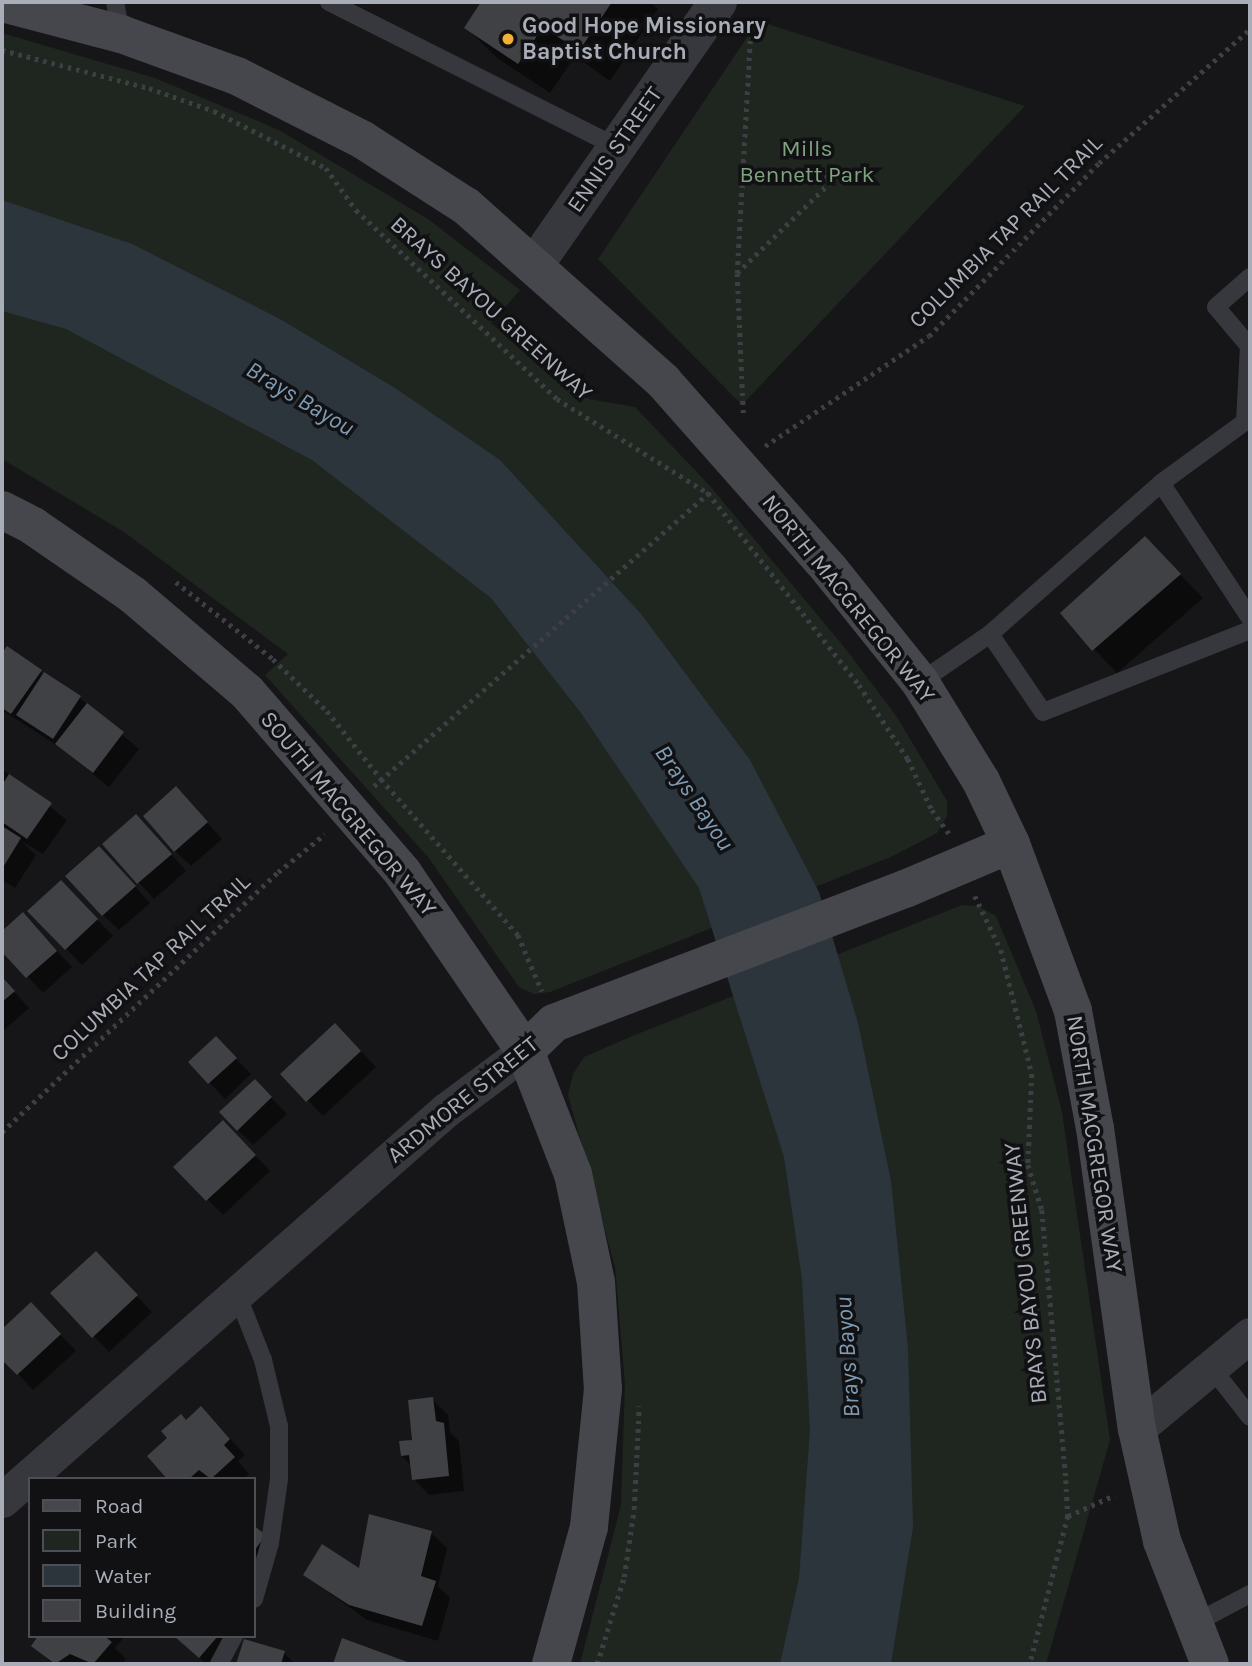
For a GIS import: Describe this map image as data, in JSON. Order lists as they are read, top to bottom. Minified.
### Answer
{"streets":{"main road":["NORTH MACGREGOR WAY","SOUTH MACGREGOR WAY","ARDMORE STREET"],"street":["ENNIS STREET"],"path":["COLUMBIA TAP RAIL TRAIL","BRAYS BAYOU GREENWAY"]},"crossings":[["ENNIS STREET","NORTH MACGREGOR WAY"],["NORTH MACGREGOR WAY","ARDMORE STREET"],["SOUTH MACGREGOR WAY","ARDMORE STREET"]],"water":["Brays Bayou"],"parks":["Mills Bennett Park"],"places":["Good Hope Missionary Baptist Church"],"legend":["Road","Park","Water","Building"]}
